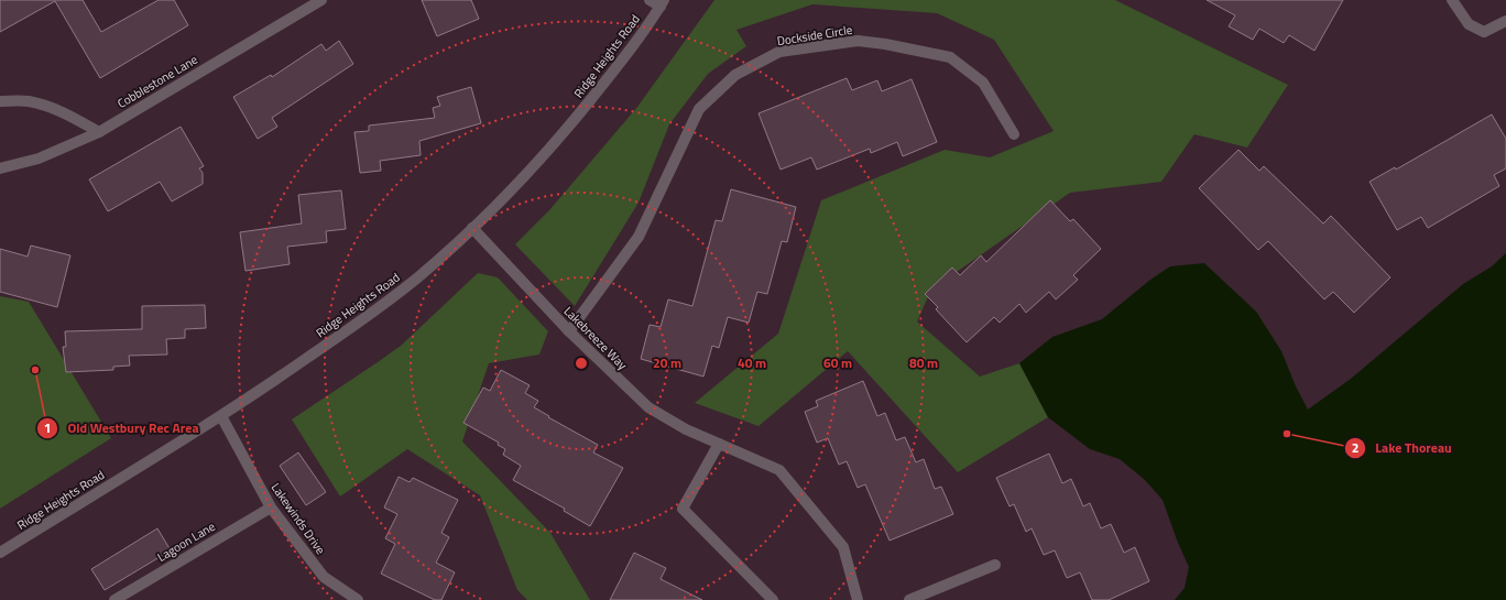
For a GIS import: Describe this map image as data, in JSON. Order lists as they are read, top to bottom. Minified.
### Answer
{"streets":{"street":["Dockside Circle","Ridge Heights Road","Cobblestone Lane","Lakebreeze Way","Lakewinds Drive","Lagoon Lane"]},"crossings":[["Dockside Circle","Lakebreeze Way"],["Ridge Heights Road","Lakebreeze Way"],["Ridge Heights Road","Lakewinds Drive"],["Lakewinds Drive","Lagoon Lane"]],"places":["Old Westbury Rec Area","Lake Thoreau"],"rings":["20 m","40 m","60 m","80 m"]}
